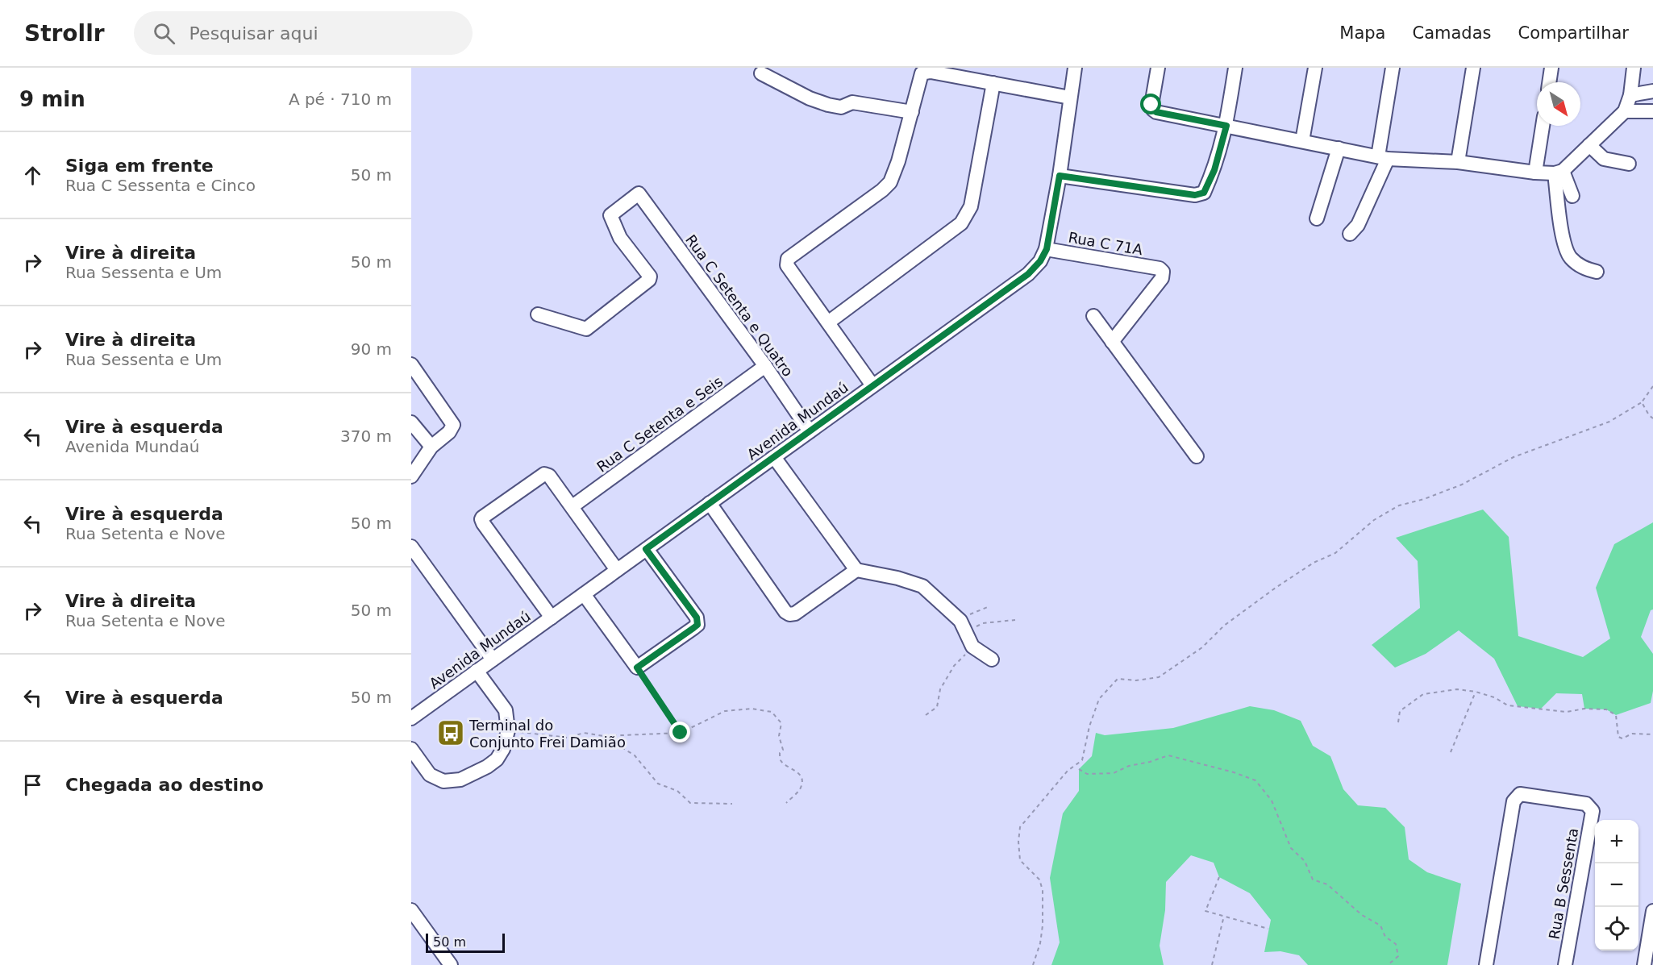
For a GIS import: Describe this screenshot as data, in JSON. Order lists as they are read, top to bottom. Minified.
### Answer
{"streets":{"street":["Rua C 71A","Rua C Setenta e Quatro","Avenida Mundaú","Rua C Setenta e Seis","Rua B Sessenta"]},"crossings":[["Rua C 71A","Avenida Mundaú"],["Rua C Setenta e Quatro","Avenida Mundaú"],["Rua C Setenta e Quatro","Rua C Setenta e Seis"]],"places":{"bus stop":["Terminal do Conjunto Frei Damião"]},"scale_bar":"50 m","north":"bottom right","page":{"header":"Strollr","search":"Pesquisar aqui","nav":["Mapa","Camadas","Compartilhar"],"heading":["9 min","A pé · 710 m"],"list":[["Siga em frente","Rua C Sessenta e Cinco","50 m"],["Vire à direita","Rua Sessenta e Um","50 m"],["Vire à direita","Rua Sessenta e Um","90 m"],["Vire à esquerda","Avenida Mundaú","370 m"],["Vire à esquerda","Rua Setenta e Nove","50 m"],["Vire à direita","Rua Setenta e Nove","50 m"],["Vire à esquerda","50 m"],"Chegada ao destino"],"map_buttons":["+","−"],"scale":"50 m"}}
